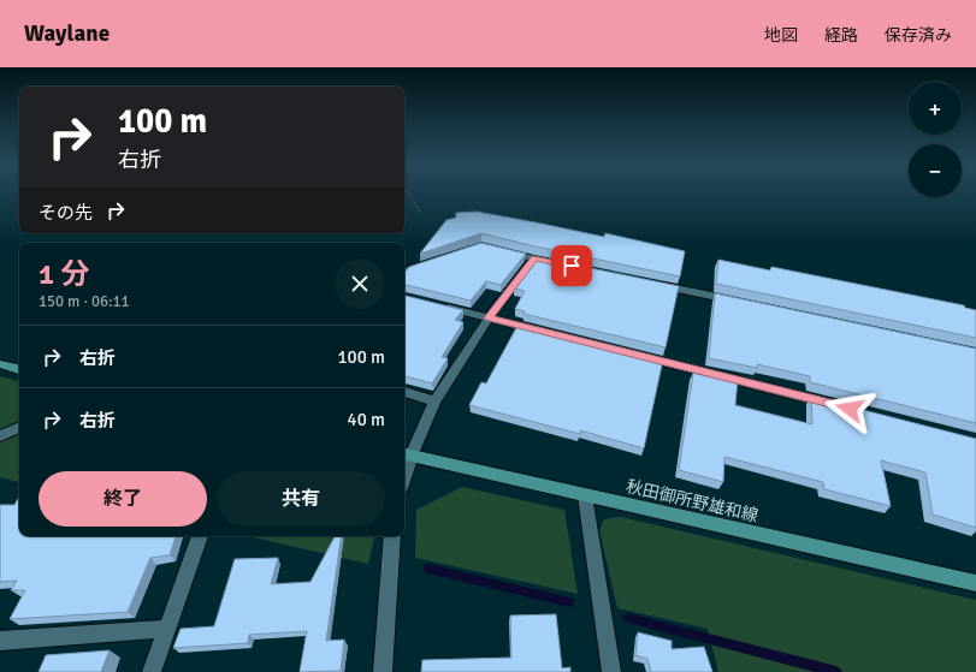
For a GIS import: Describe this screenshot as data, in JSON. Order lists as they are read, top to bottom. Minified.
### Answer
{"streets":{"main road":["秋田御所野雄和線"]},"page":{"header":"Waylane","nav":["地図","経路","保存済み"],"map_buttons":["+","−"],"turn":["100 m","右折"],"then":"その先","heading":["1 分","150 m · 06:11"],"list":[{"name":"右折","value":"100 m"},{"name":"右折","value":"40 m"}],"buttons":["終了","共有"]}}
